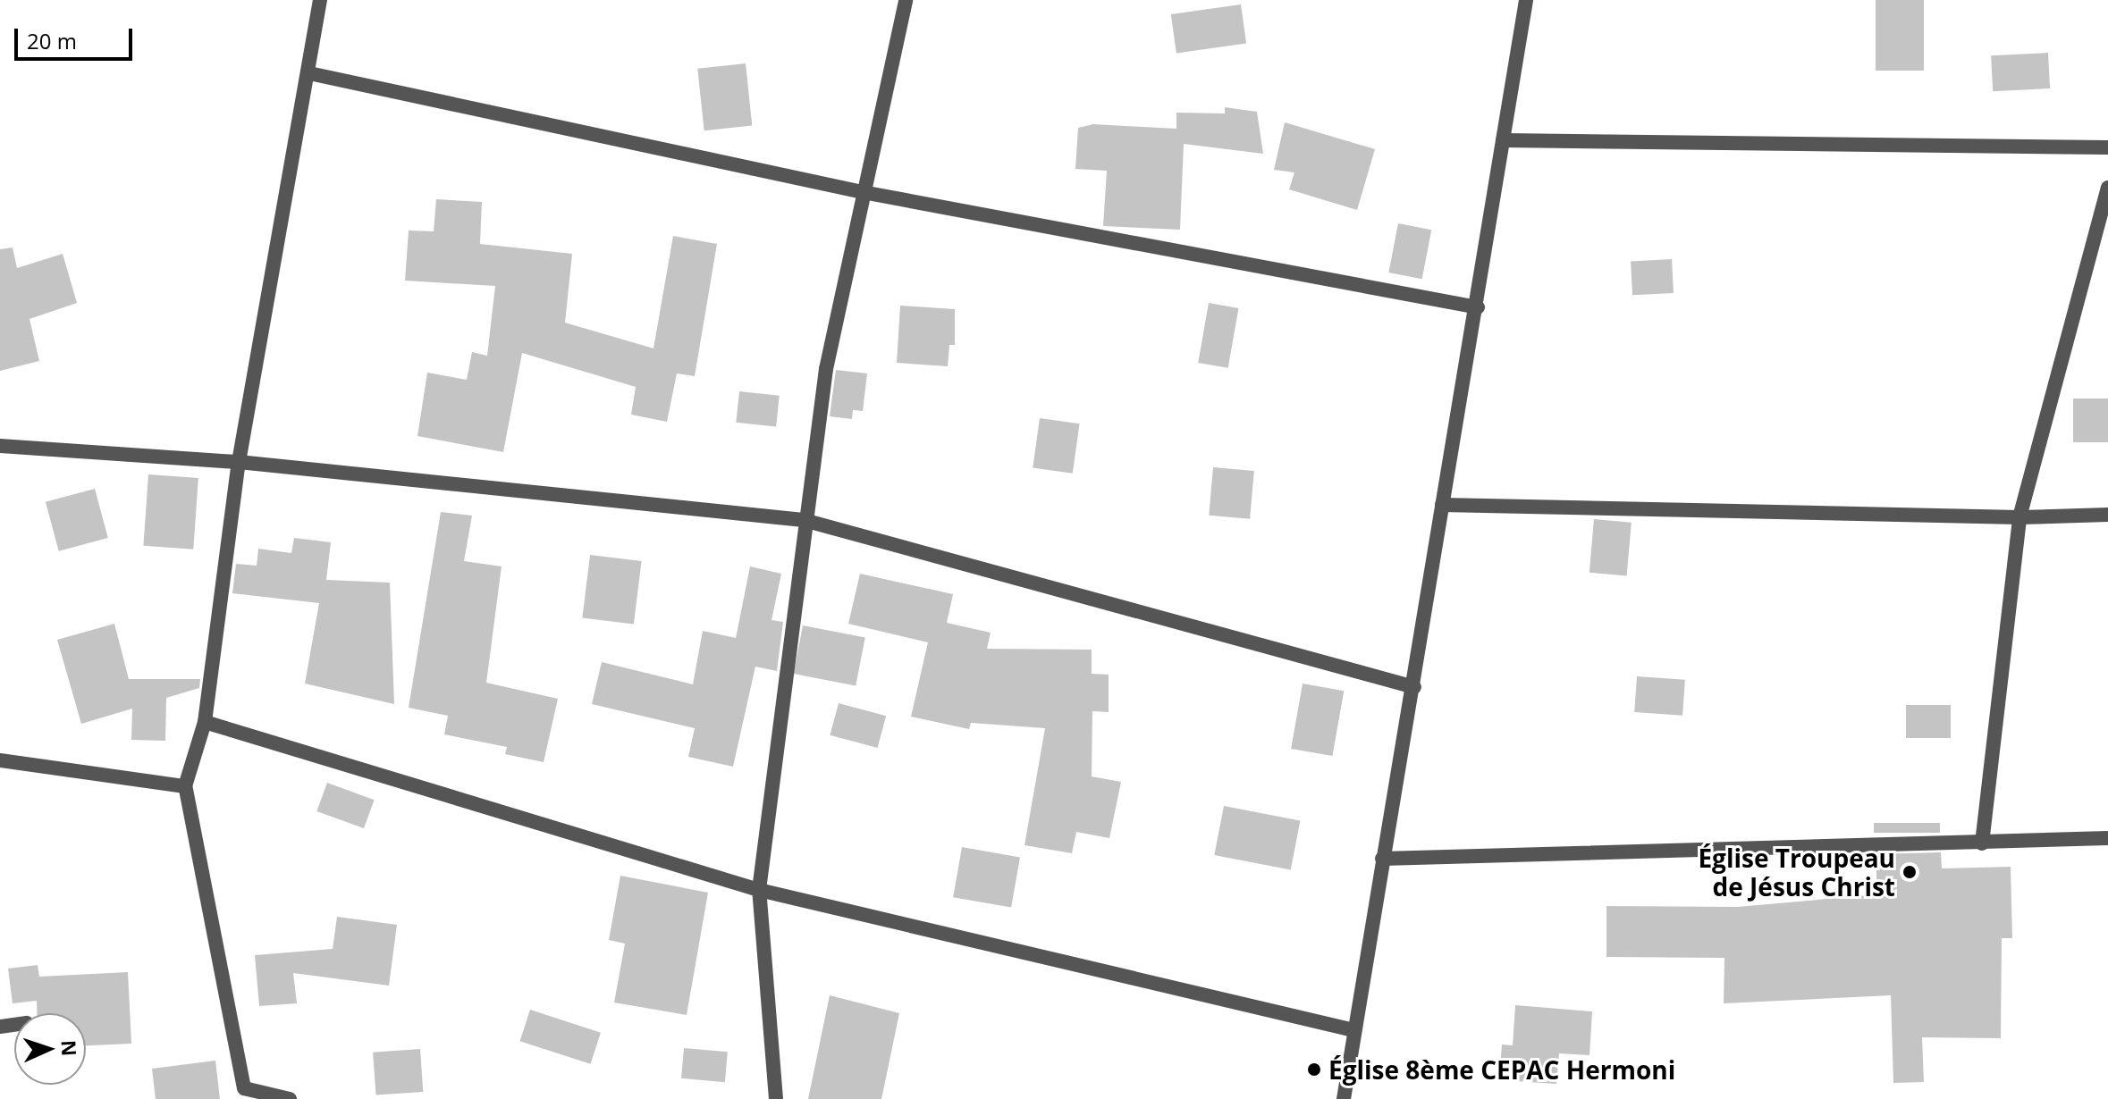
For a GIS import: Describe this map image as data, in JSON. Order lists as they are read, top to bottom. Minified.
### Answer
{"places":["Église Troupeau de Jésus Christ","Église 8ème CEPAC Hermoni"],"scale_bar":"20 m","north":"right"}
